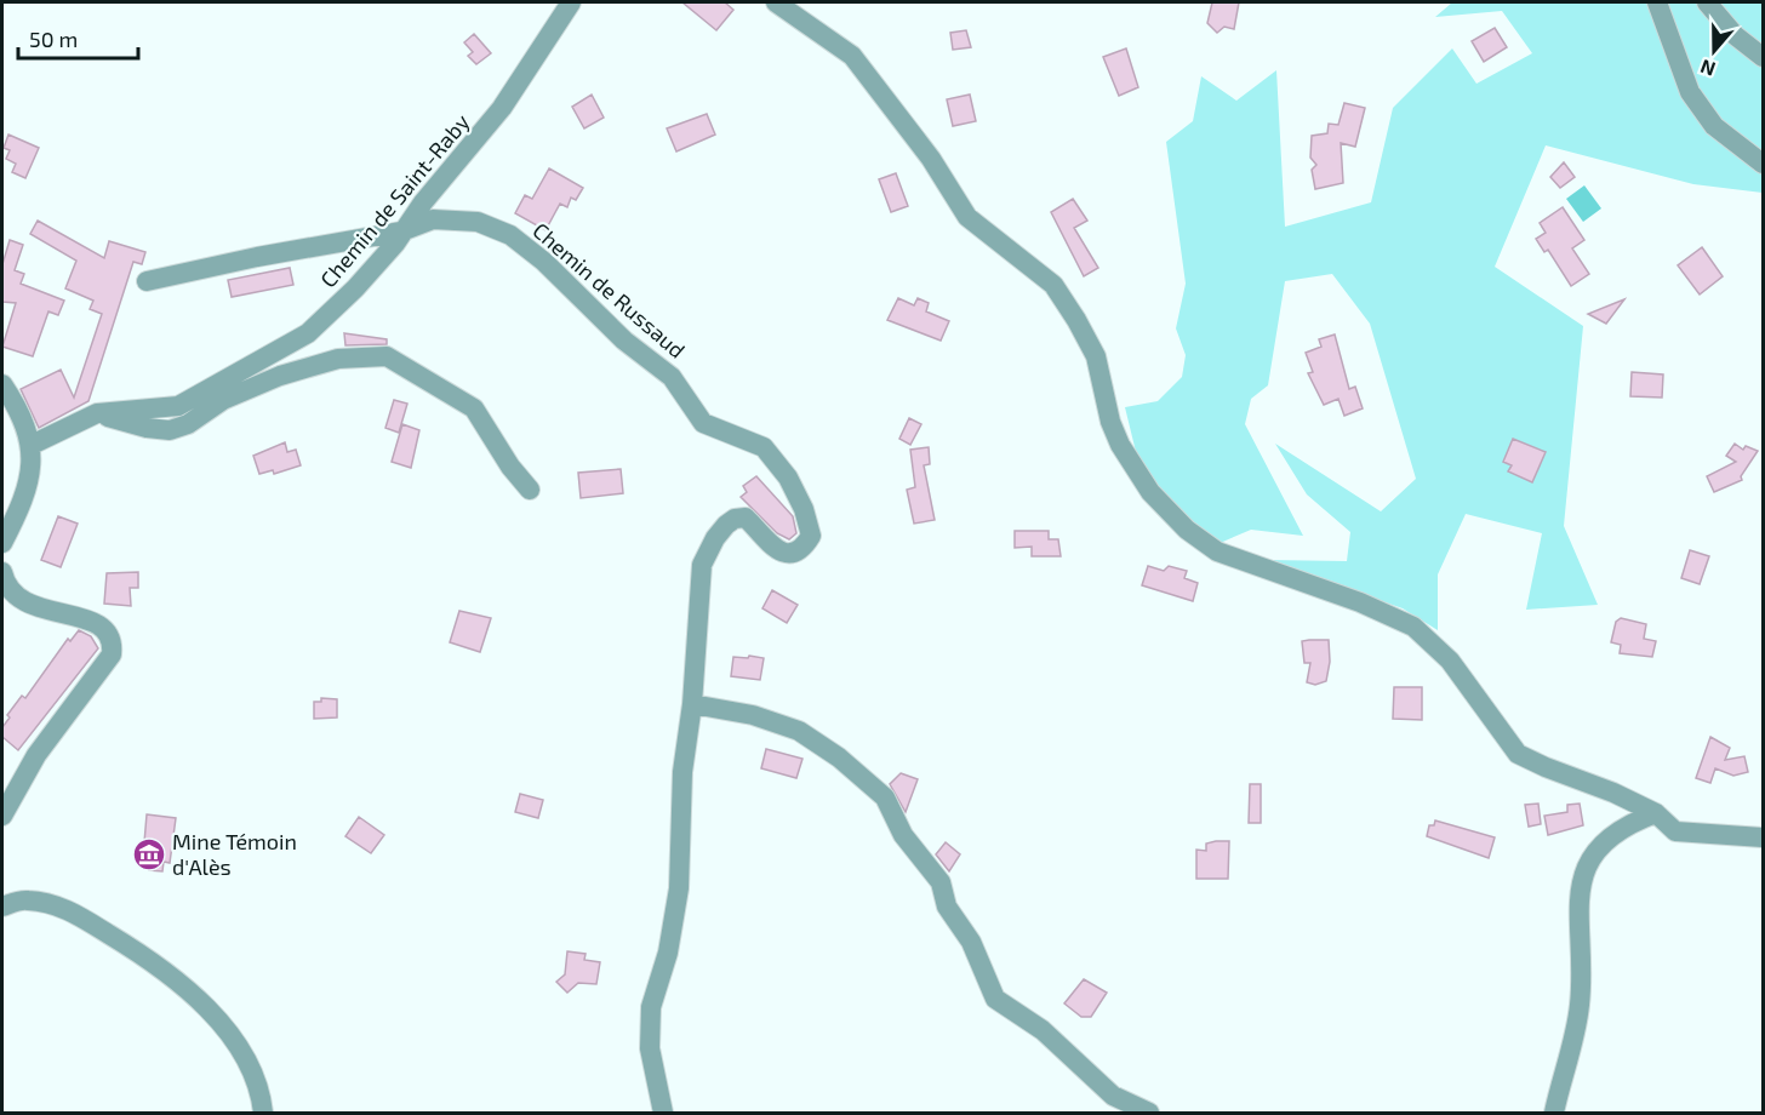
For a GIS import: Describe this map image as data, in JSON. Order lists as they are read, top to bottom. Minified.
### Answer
{"streets":{"street":["Chemin de Saint-Raby","Chemin de Russaud"]},"crossings":[["Chemin de Saint-Raby","Chemin de Russaud"]],"places":{"museum":["Mine Témoin d'Alès"]},"scale_bar":"50 m","north":"bottom"}
